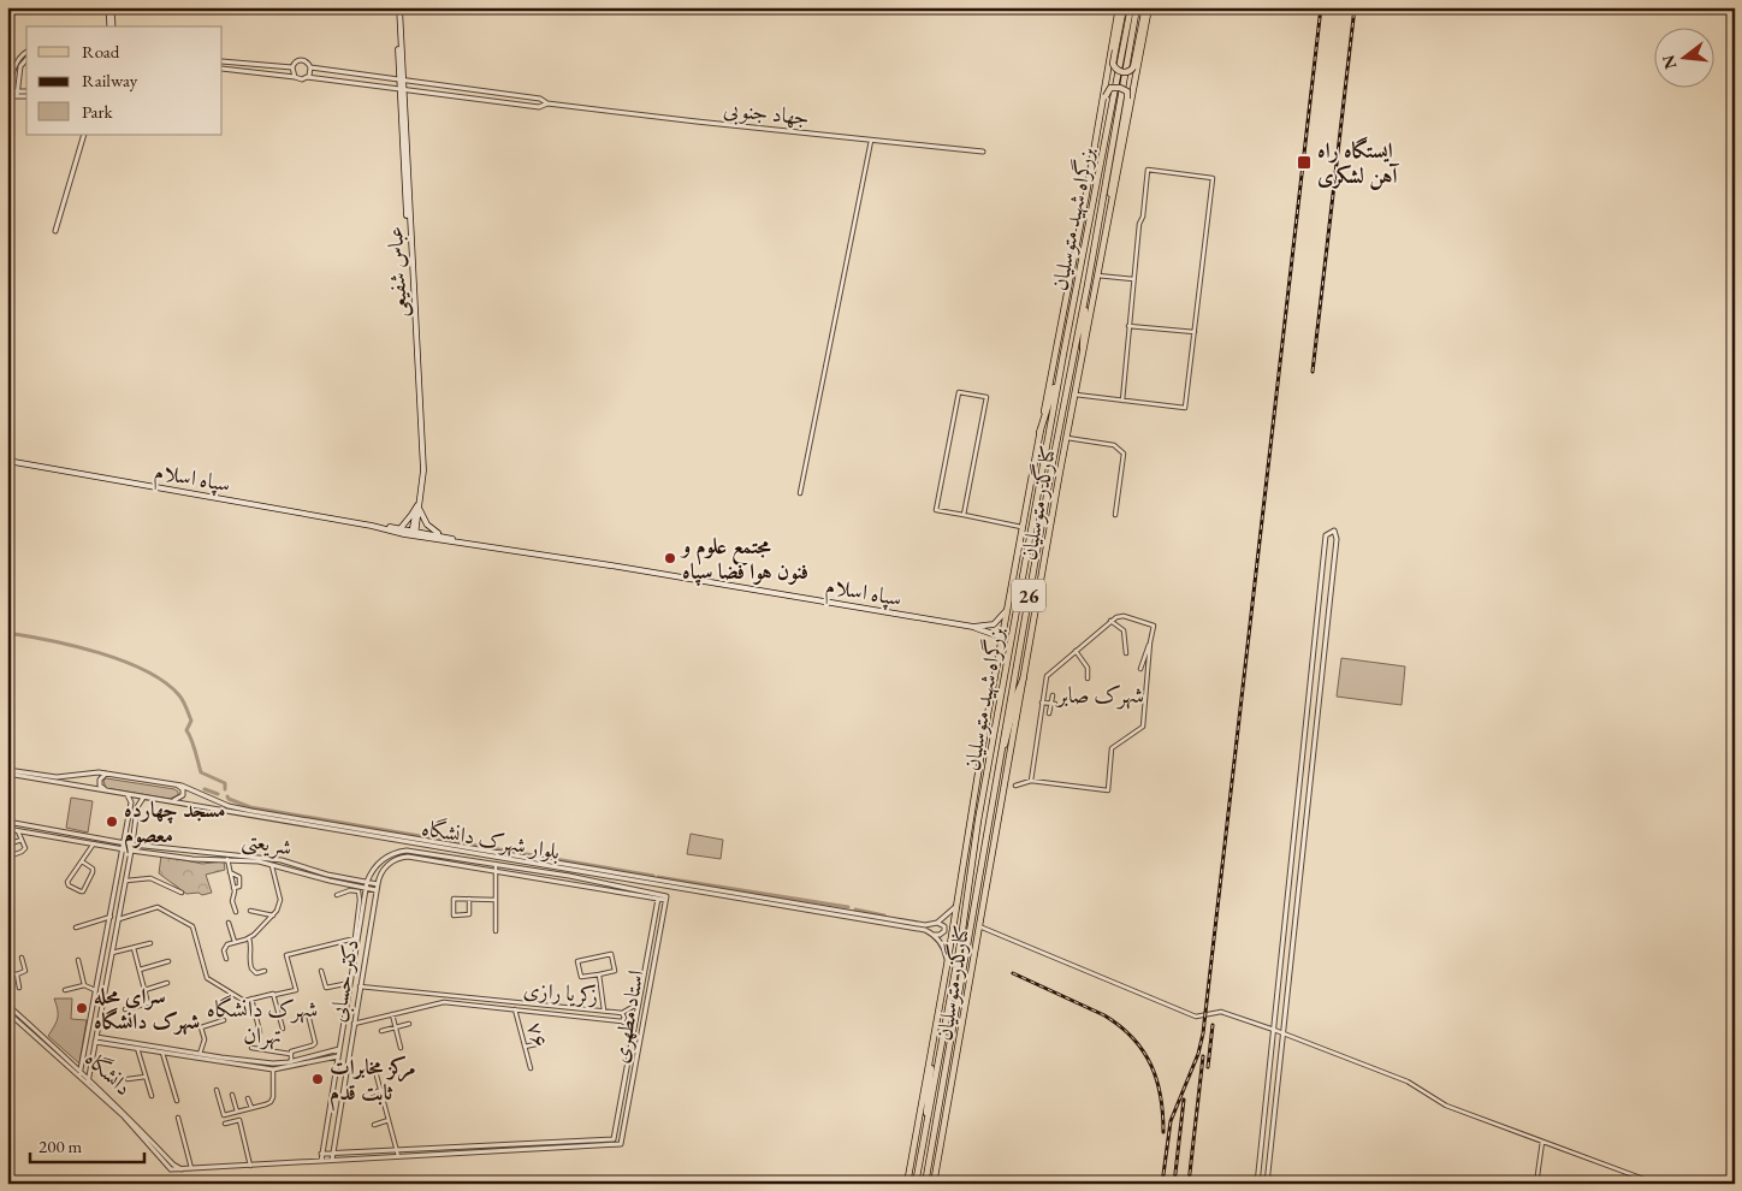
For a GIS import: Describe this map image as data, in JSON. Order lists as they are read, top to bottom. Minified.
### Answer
{"streets":{"main road":["بزرگراه شهید متوسلیان","عباس شفیعی","سپاه اسلام","کنارگذر متوسلیان","26"],"street":["جهاد جنوبی","بلوار شهرک دانشگاه","شریعتی","دکتر حسابی","زکریا رازی","استاد مطهری","۷۶","دانشگاه"]},"crossings":[["جهاد جنوبی","عباس شفیعی"],["عباس شفیعی","سپاه اسلام"],["سپاه اسلام","کنارگذر متوسلیان"],["شریعتی","دکتر حسابی"],["دکتر حسابی","زکریا رازی"],["زکریا رازی","۷۶"]],"districts":["شهرک صابر","شهرک دانشگاه تهران"],"places":{"transit":["ایستگاه راه آهن لشکری"],"other":["مجتمع علوم و فنون هوا فضا سپاه","مسجد چهارده معصوم","سرای محله شهرک دانشگاه","مرکز مخابرات ثابت قدم"]},"legend":["Road","Railway","Park"],"scale_bar":"200 m","north":"left"}
